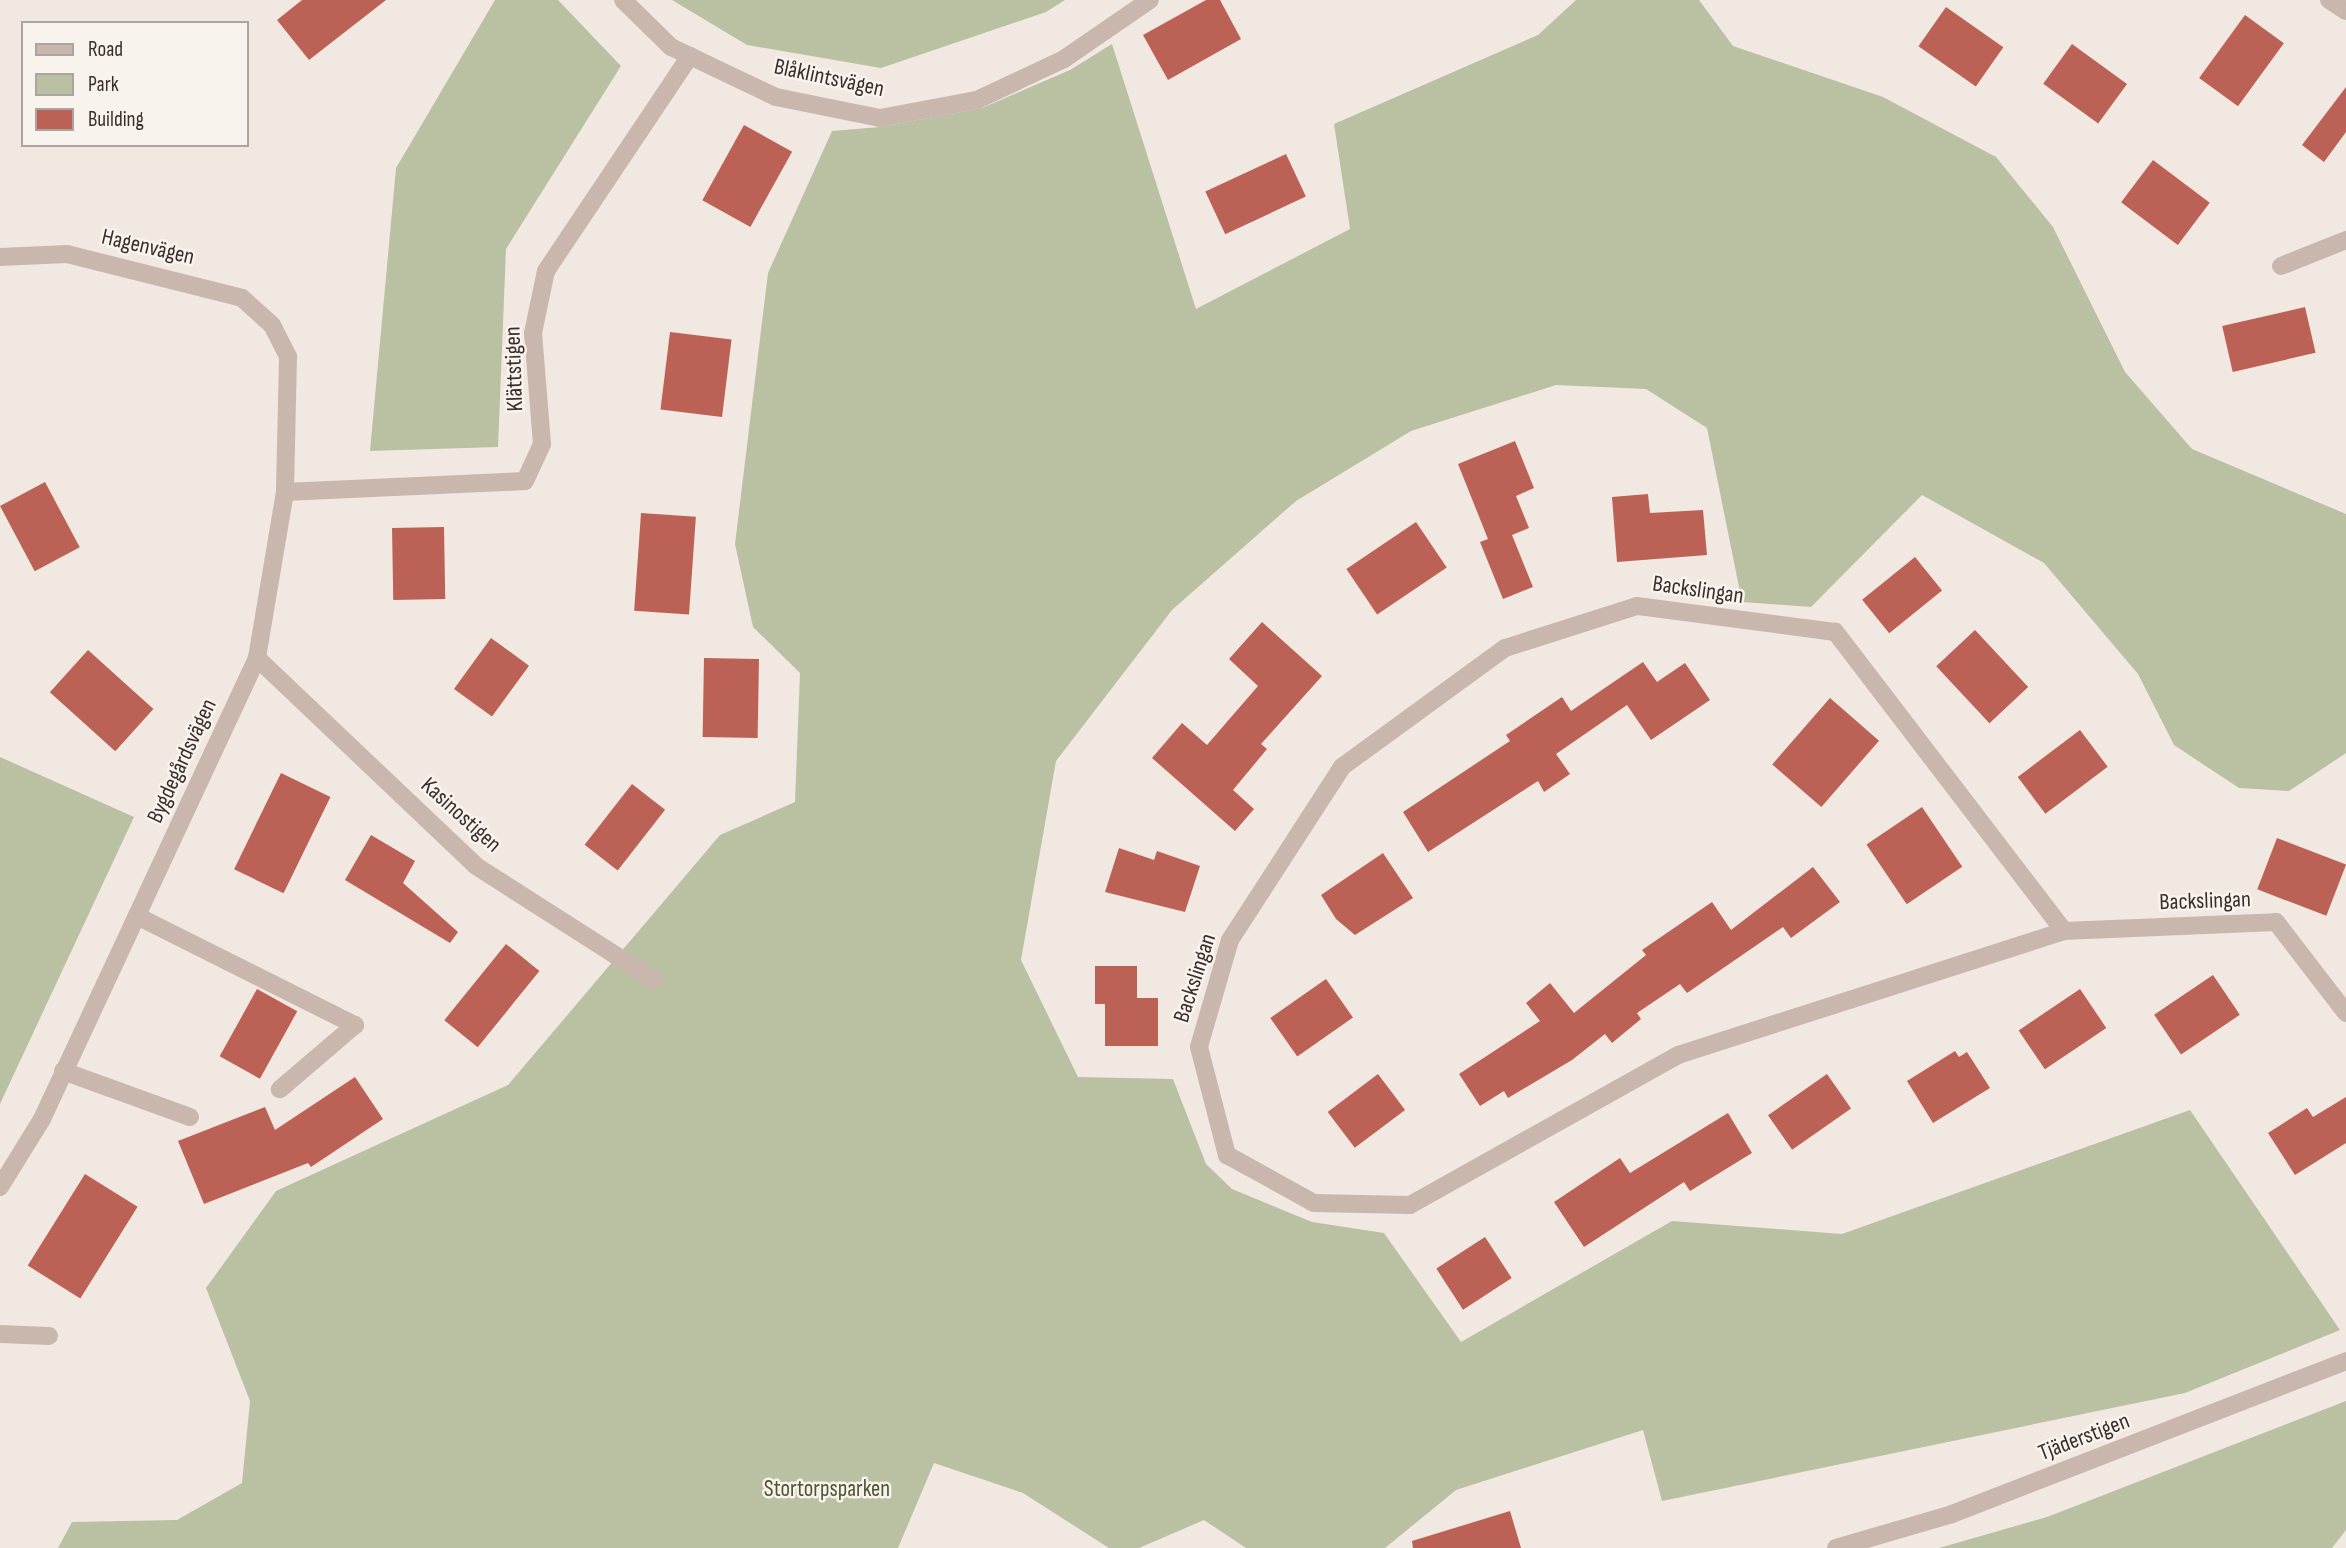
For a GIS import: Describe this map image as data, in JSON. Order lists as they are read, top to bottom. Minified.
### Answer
{"streets":{"street":["Blåklintsvägen","Hagenvägen","Klättstigen","Backslingan","Bygdegårdsvägen","Kasinostigen","Tjäderstigen"]},"crossings":[["Blåklintsvägen","Klättstigen"],["Hagenvägen","Bygdegårdsvägen"],["Klättstigen","Bygdegårdsvägen"],["Bygdegårdsvägen","Kasinostigen"]],"parks":["Stortorpsparken"],"legend":["Road","Park","Building"]}
